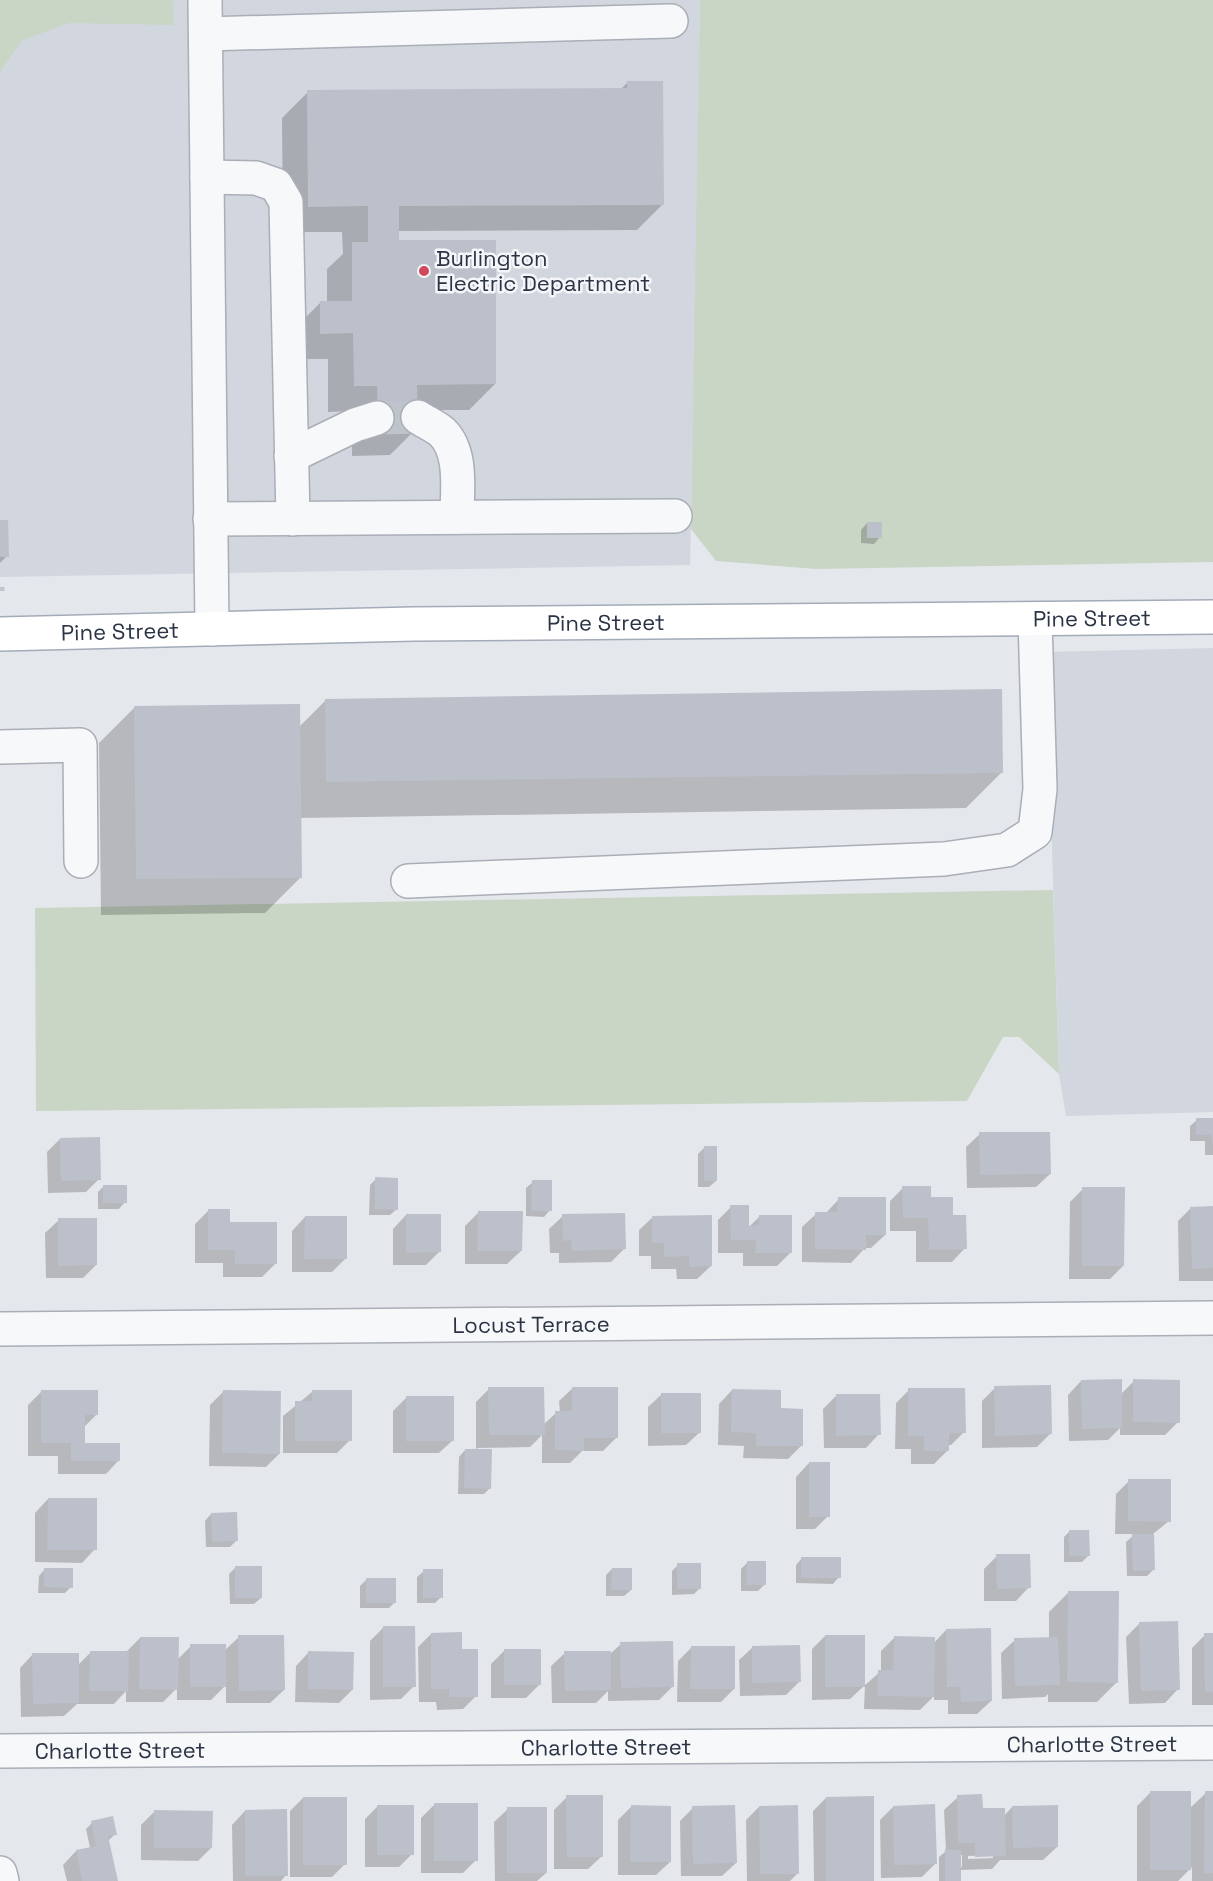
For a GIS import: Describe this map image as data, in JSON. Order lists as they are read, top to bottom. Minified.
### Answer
{"streets":{"main road":["Pine Street"],"street":["Locust Terrace","Charlotte Street"]},"places":["Burlington Electric Department"]}
